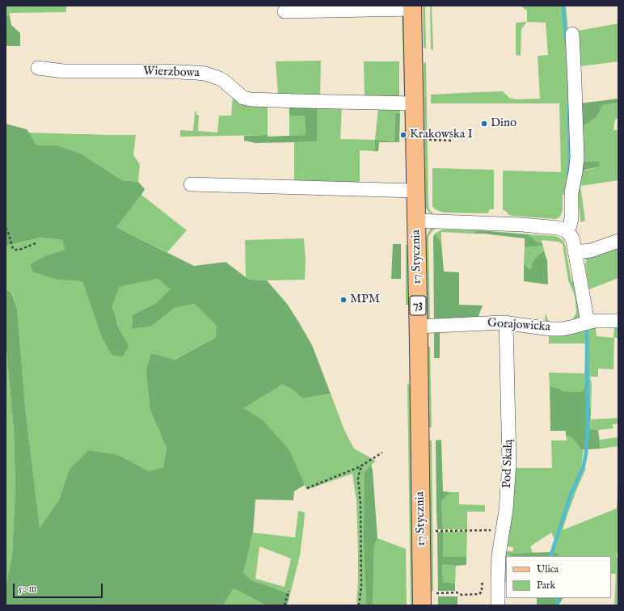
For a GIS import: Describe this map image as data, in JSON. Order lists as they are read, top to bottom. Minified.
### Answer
{"streets":{"main road":["17 Stycznia","73"],"street":["Wierzbowa","Gorajowicka","Pod Skałą"]},"crossings":[["Wierzbowa","17 Stycznia"],["17 Stycznia","Gorajowicka"],["Gorajowicka","Pod Skałą"]],"places":["Dino","Krakowska I","MPM"],"legend":["Ulica","Park"],"scale_bar":"50 m"}
